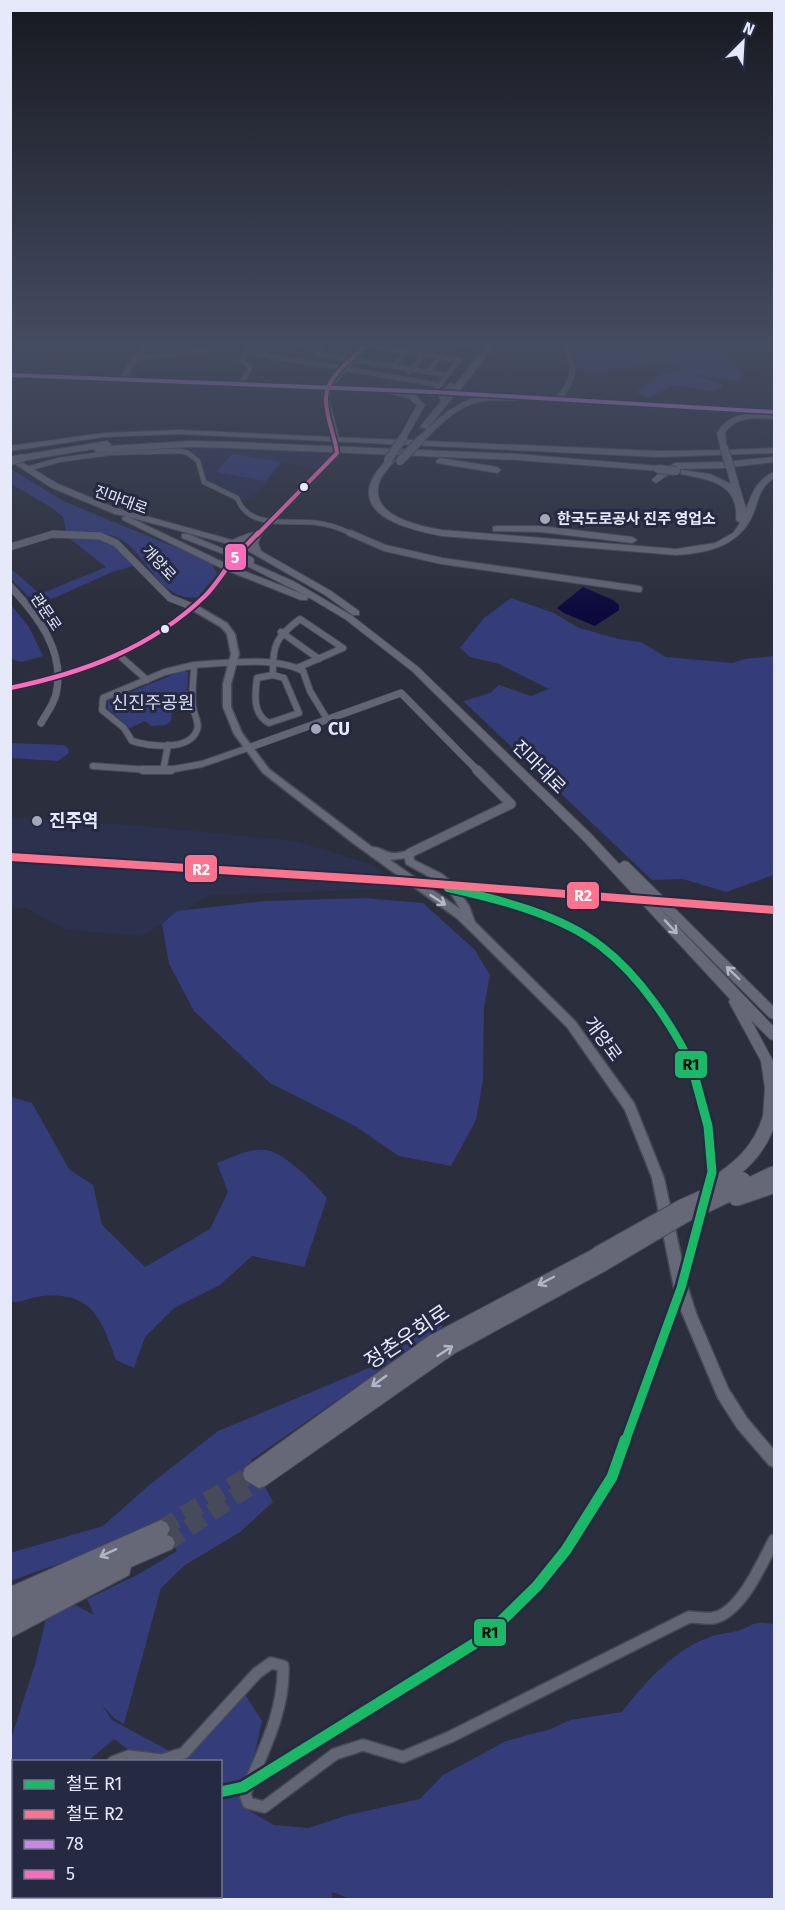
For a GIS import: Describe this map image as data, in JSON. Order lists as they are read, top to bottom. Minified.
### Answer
{"streets":{"highway":["진마대로","정촌우회로"],"main road":["개양로"],"street":["관문로"]},"parks":["신진주공원"],"places":["한국도로공사 진주 영업소","CU","진주역"],"lines":["transit line 5","rail line R2","rail line R1"],"legend":["철도 R1","철도 R2","78","5"],"north":"top right"}
